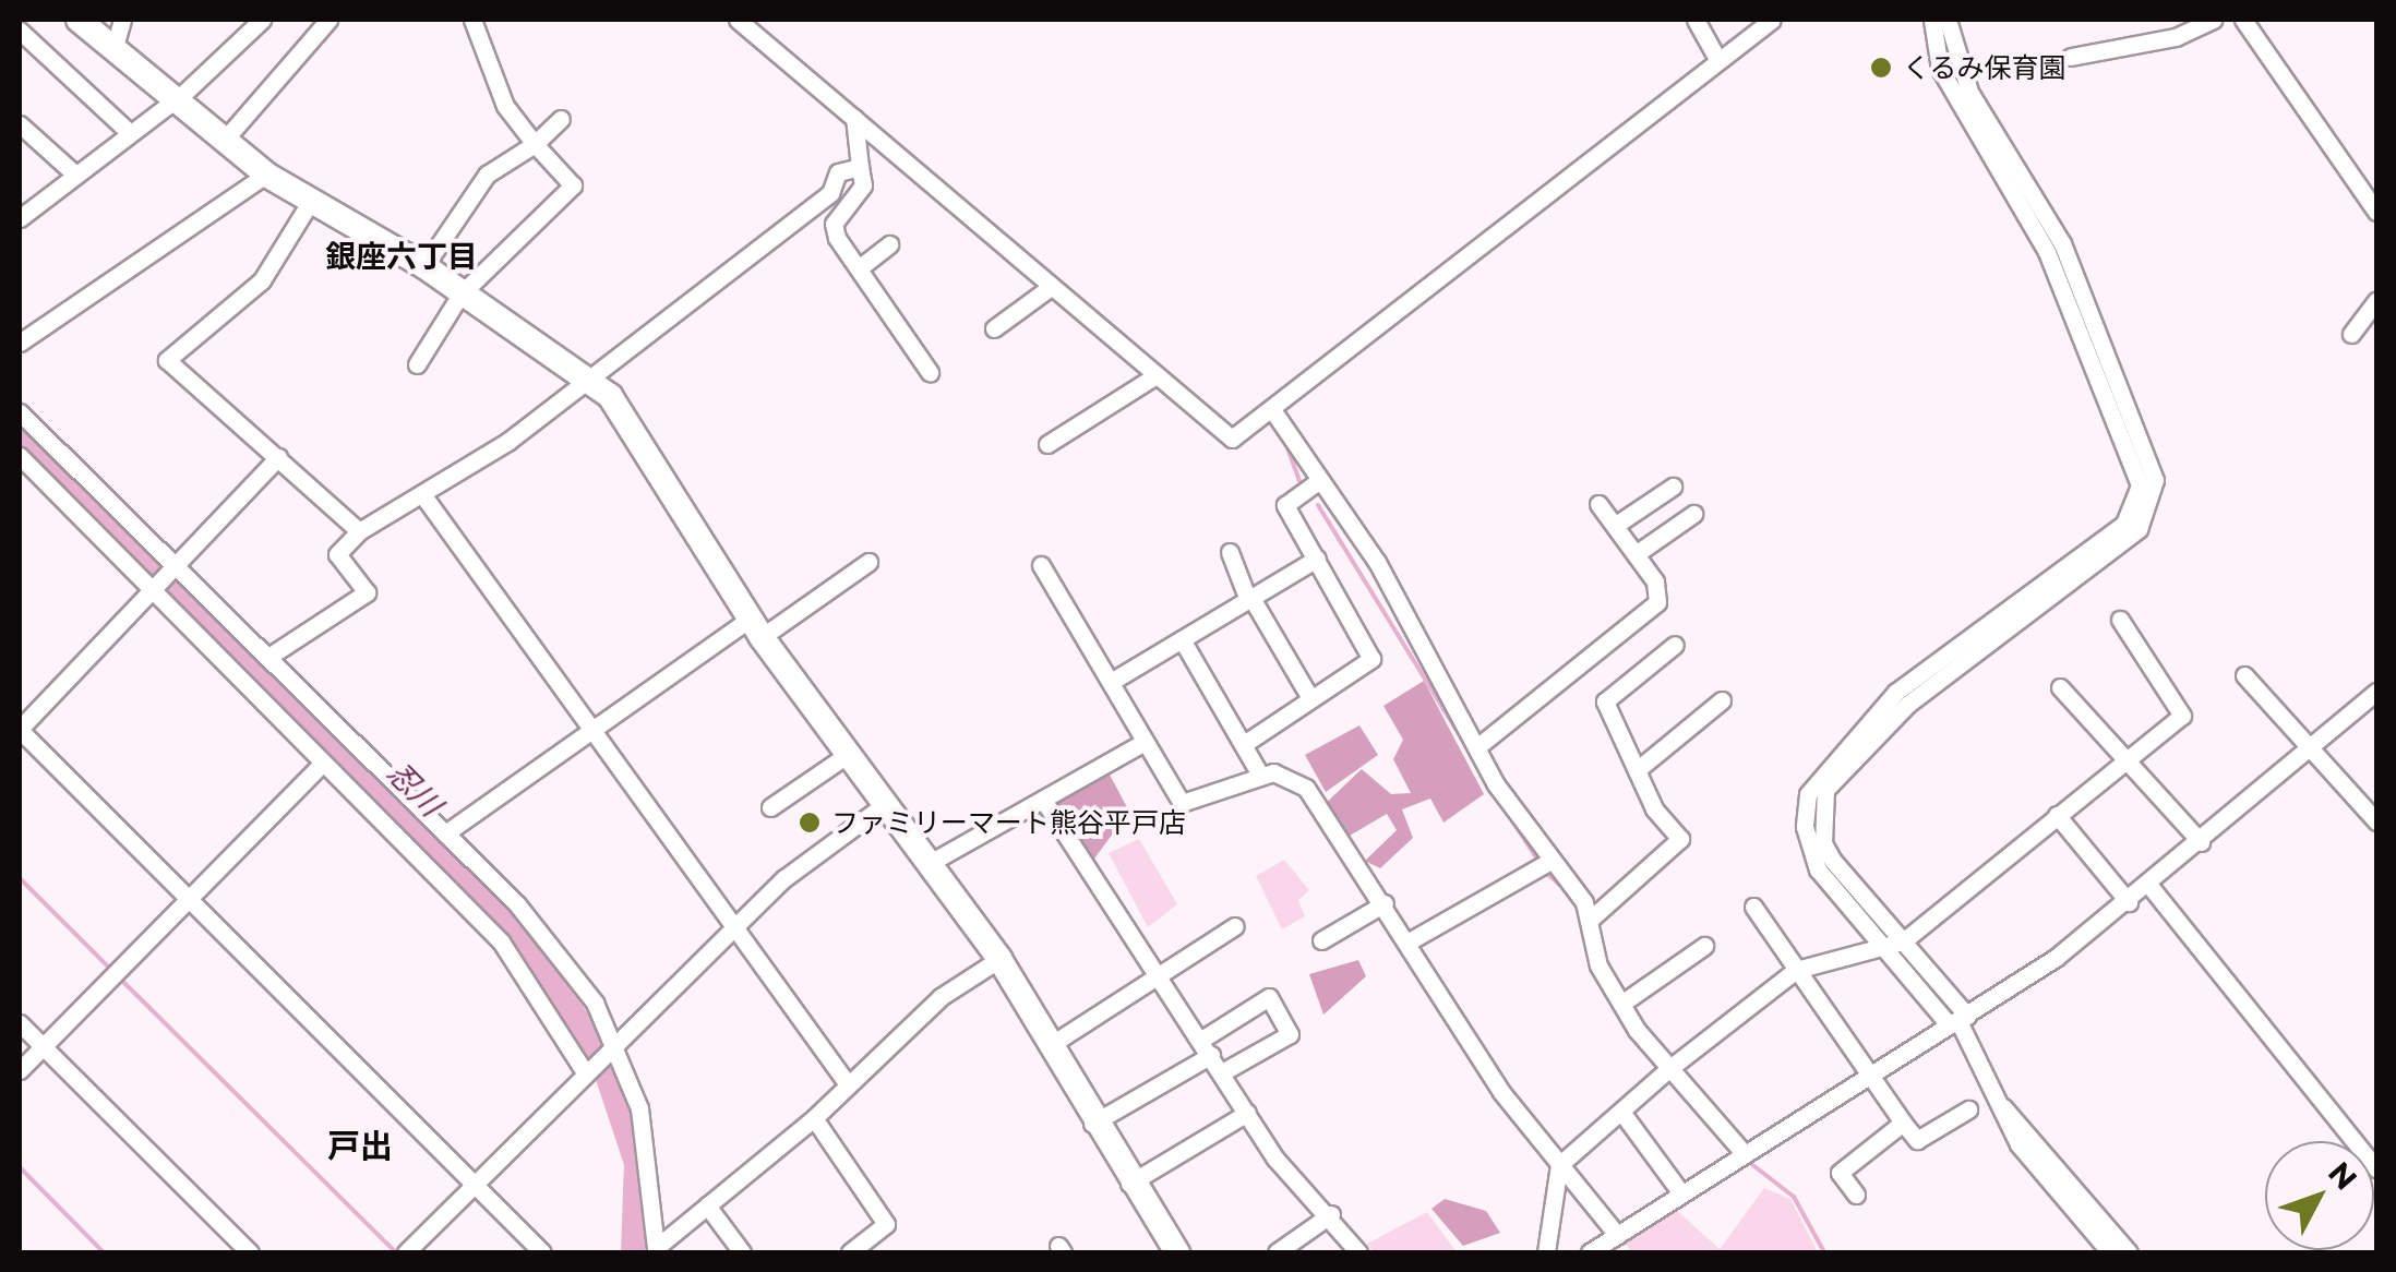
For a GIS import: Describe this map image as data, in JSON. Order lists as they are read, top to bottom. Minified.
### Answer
{"districts":["銀座六丁目","戸出"],"water":["忍川"],"places":["くるみ保育園","ファミリーマート熊谷平戸店"],"north":"top right"}
